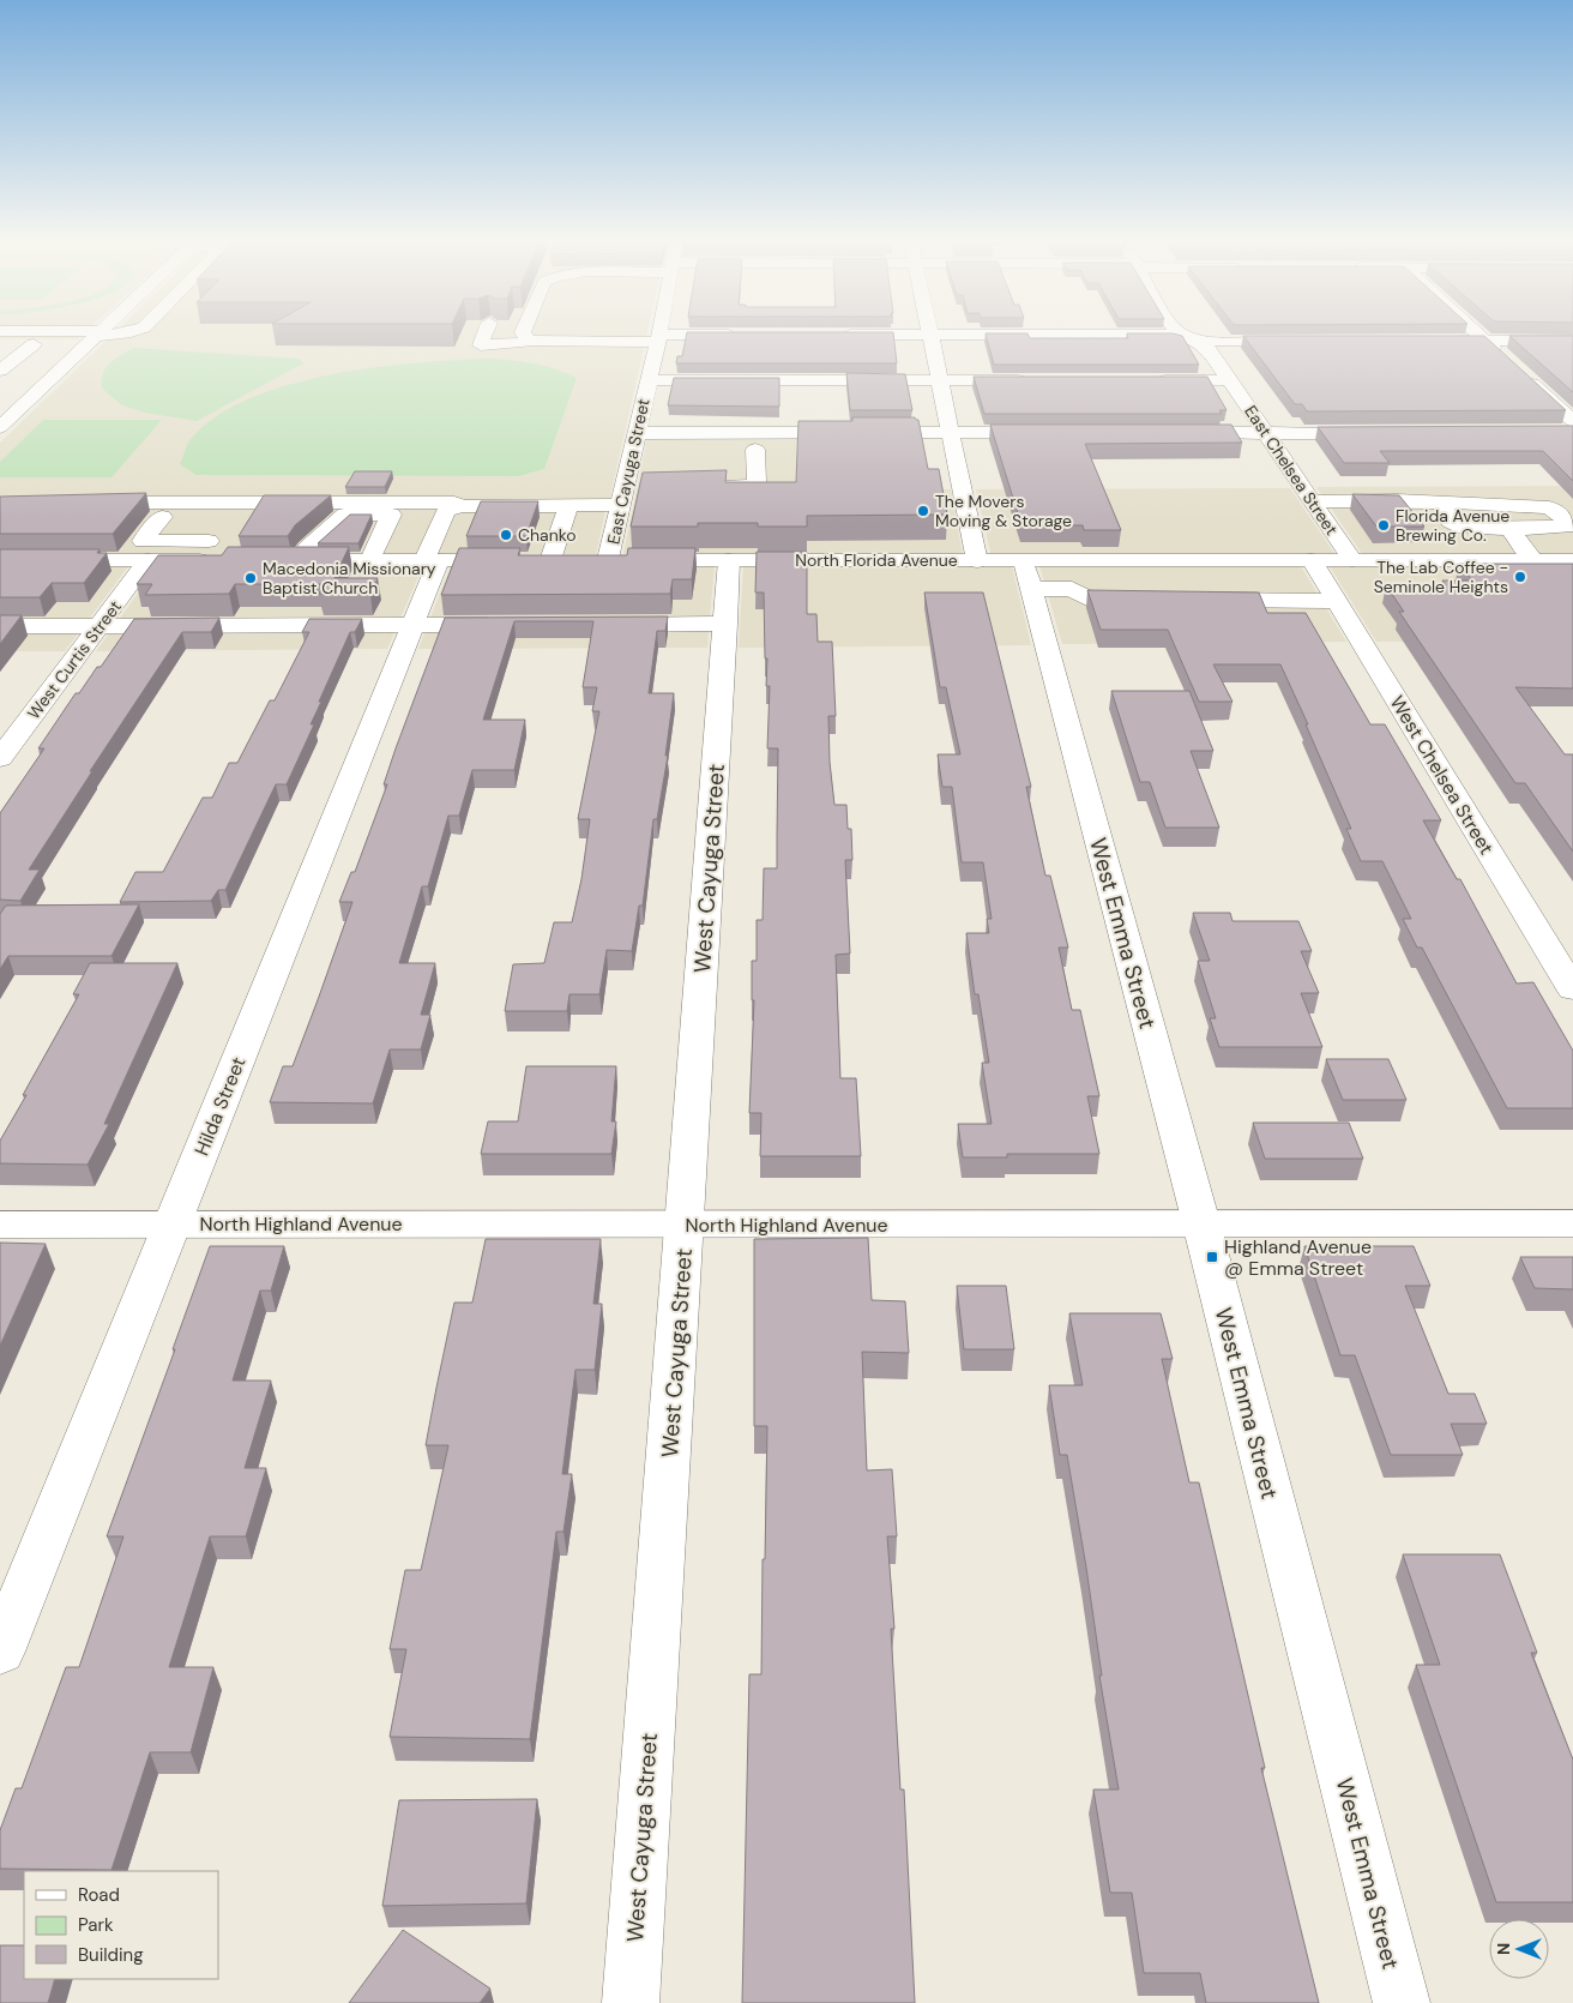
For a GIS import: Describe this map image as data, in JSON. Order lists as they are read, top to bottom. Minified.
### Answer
{"streets":{"street":["East Chelsea Street","East Cayuga Street","North Florida Avenue","West Curtis Street","West Chelsea Street","West Cayuga Street","West Emma Street","Hilda Street","North Highland Avenue"]},"crossings":[["East Chelsea Street","North Florida Avenue"],["East Cayuga Street","North Florida Avenue"],["North Florida Avenue","West Chelsea Street"],["North Florida Avenue","West Cayuga Street"],["North Florida Avenue","West Emma Street"],["North Florida Avenue","Hilda Street"],["West Cayuga Street","North Highland Avenue"],["West Emma Street","North Highland Avenue"],["Hilda Street","North Highland Avenue"]],"places":{"other":["The Movers Moving & Storage","Florida Avenue Brewing Co.","Chanko","The Lab Coffee - Seminole Heights","Macedonia Missionary Baptist Church"],"transit":["Highland Avenue @ Emma Street"]},"legend":["Road","Park","Building"],"north":"left"}
